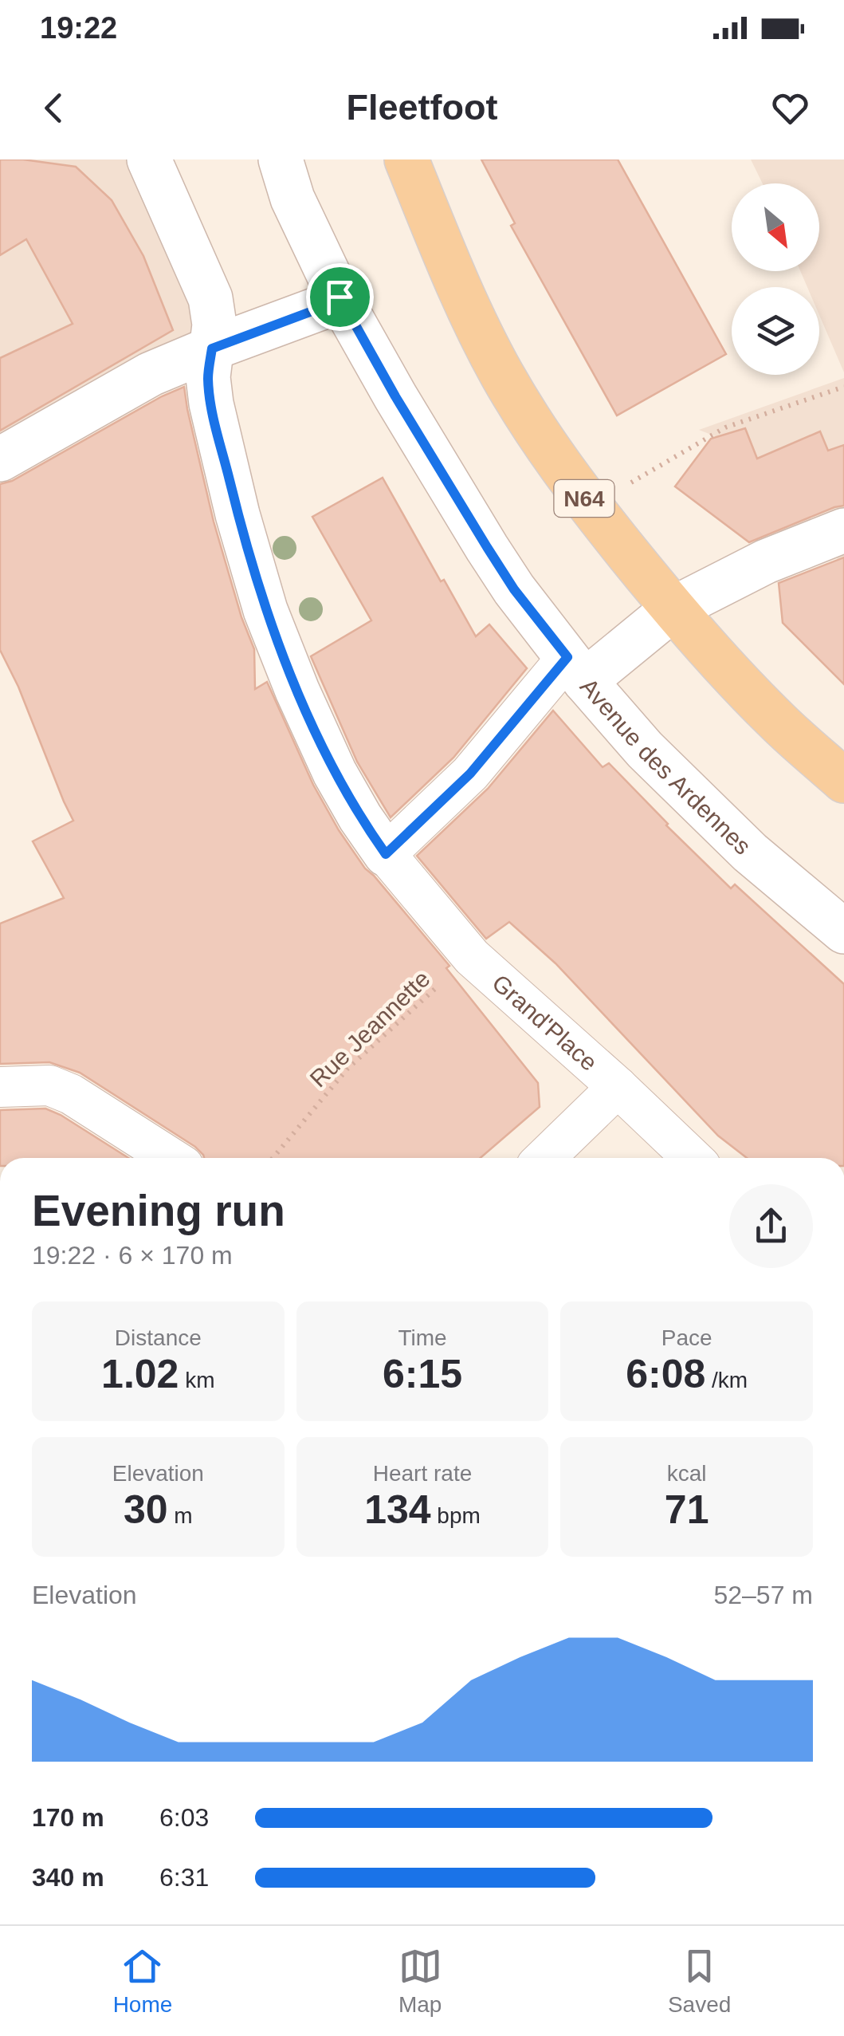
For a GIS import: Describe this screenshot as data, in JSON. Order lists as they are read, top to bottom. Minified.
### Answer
{"streets":{"main road":["N64"],"street":["Avenue des Ardennes","Grand'Place"],"path":["Rue Jeannette"]},"crossings":[["Grand'Place","Rue Jeannette"]],"north":"bottom right","page":{"status":"19:22","header":"Fleetfoot","heading":["Evening run","19:22 · 6 × 170 m"],"stats":[["Distance","1.02 km"],["Time","6:15"],["Pace","6:08 /km"],["Elevation","30 m"],["Heart rate","134 bpm"],["kcal","71"]],"chart":["Elevation","52–57 m"],"list":[{"name":"170 m","note":"6:03"},{"name":"340 m","note":"6:31"}],"tabs":["Home","Map","Saved"]}}
